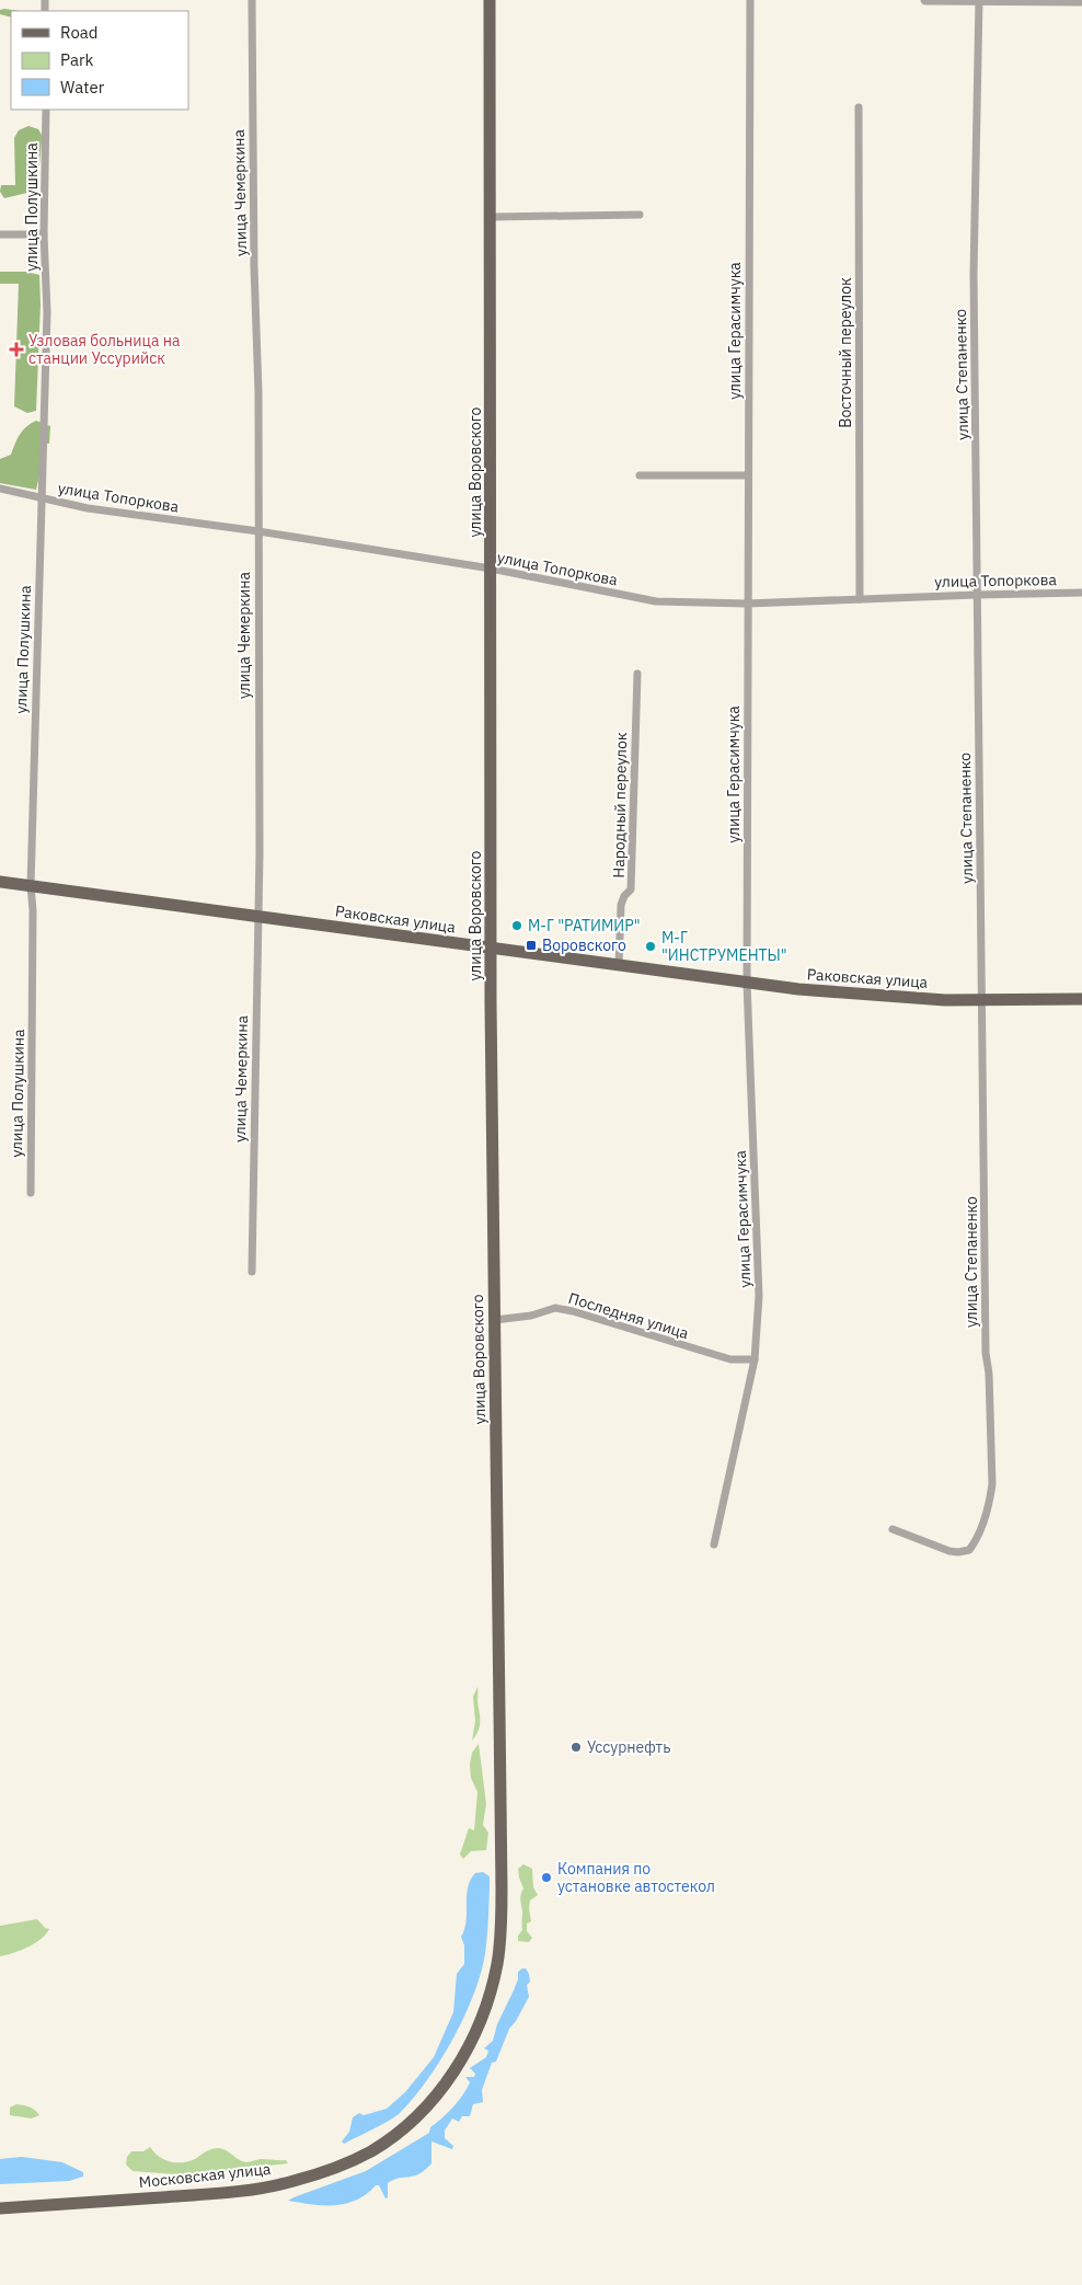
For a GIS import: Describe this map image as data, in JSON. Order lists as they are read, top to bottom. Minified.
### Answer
{"streets":{"main road":["улица Воровского","Раковская улица","Московская улица"],"street":["улица Чемеркина","улица Полушкина","улица Герасимчука","Восточный переулок","улица Степаненко","улица Топоркова","Народный переулок","Последняя улица"]},"crossings":[["улица Чемеркина","улица Топоркова"],["улица Чемеркина","Раковская улица"],["улица Полушкина","улица Топоркова"],["улица Полушкина","Раковская улица"],["улица Герасимчука","улица Топоркова"],["улица Герасимчука","Раковская улица"],["улица Герасимчука","Последняя улица"],["Восточный переулок","улица Топоркова"],["улица Степаненко","улица Топоркова"],["улица Степаненко","Раковская улица"],["улица Воровского","улица Топоркова"],["улица Воровского","Раковская улица"],["улица Воровского","Последняя улица"],["улица Воровского","Московская улица"],["Народный переулок","Раковская улица"]],"places":{"health":["Узловая больница на станции Уссурийск"],"other":["М-Г \"РАТИМИР\"","М-Г \"ИНСТРУМЕНТЫ\"","Уссурнефть","Компания по установке автостекол"],"transit":["Воровского"]},"legend":["Road","Park","Water"]}
